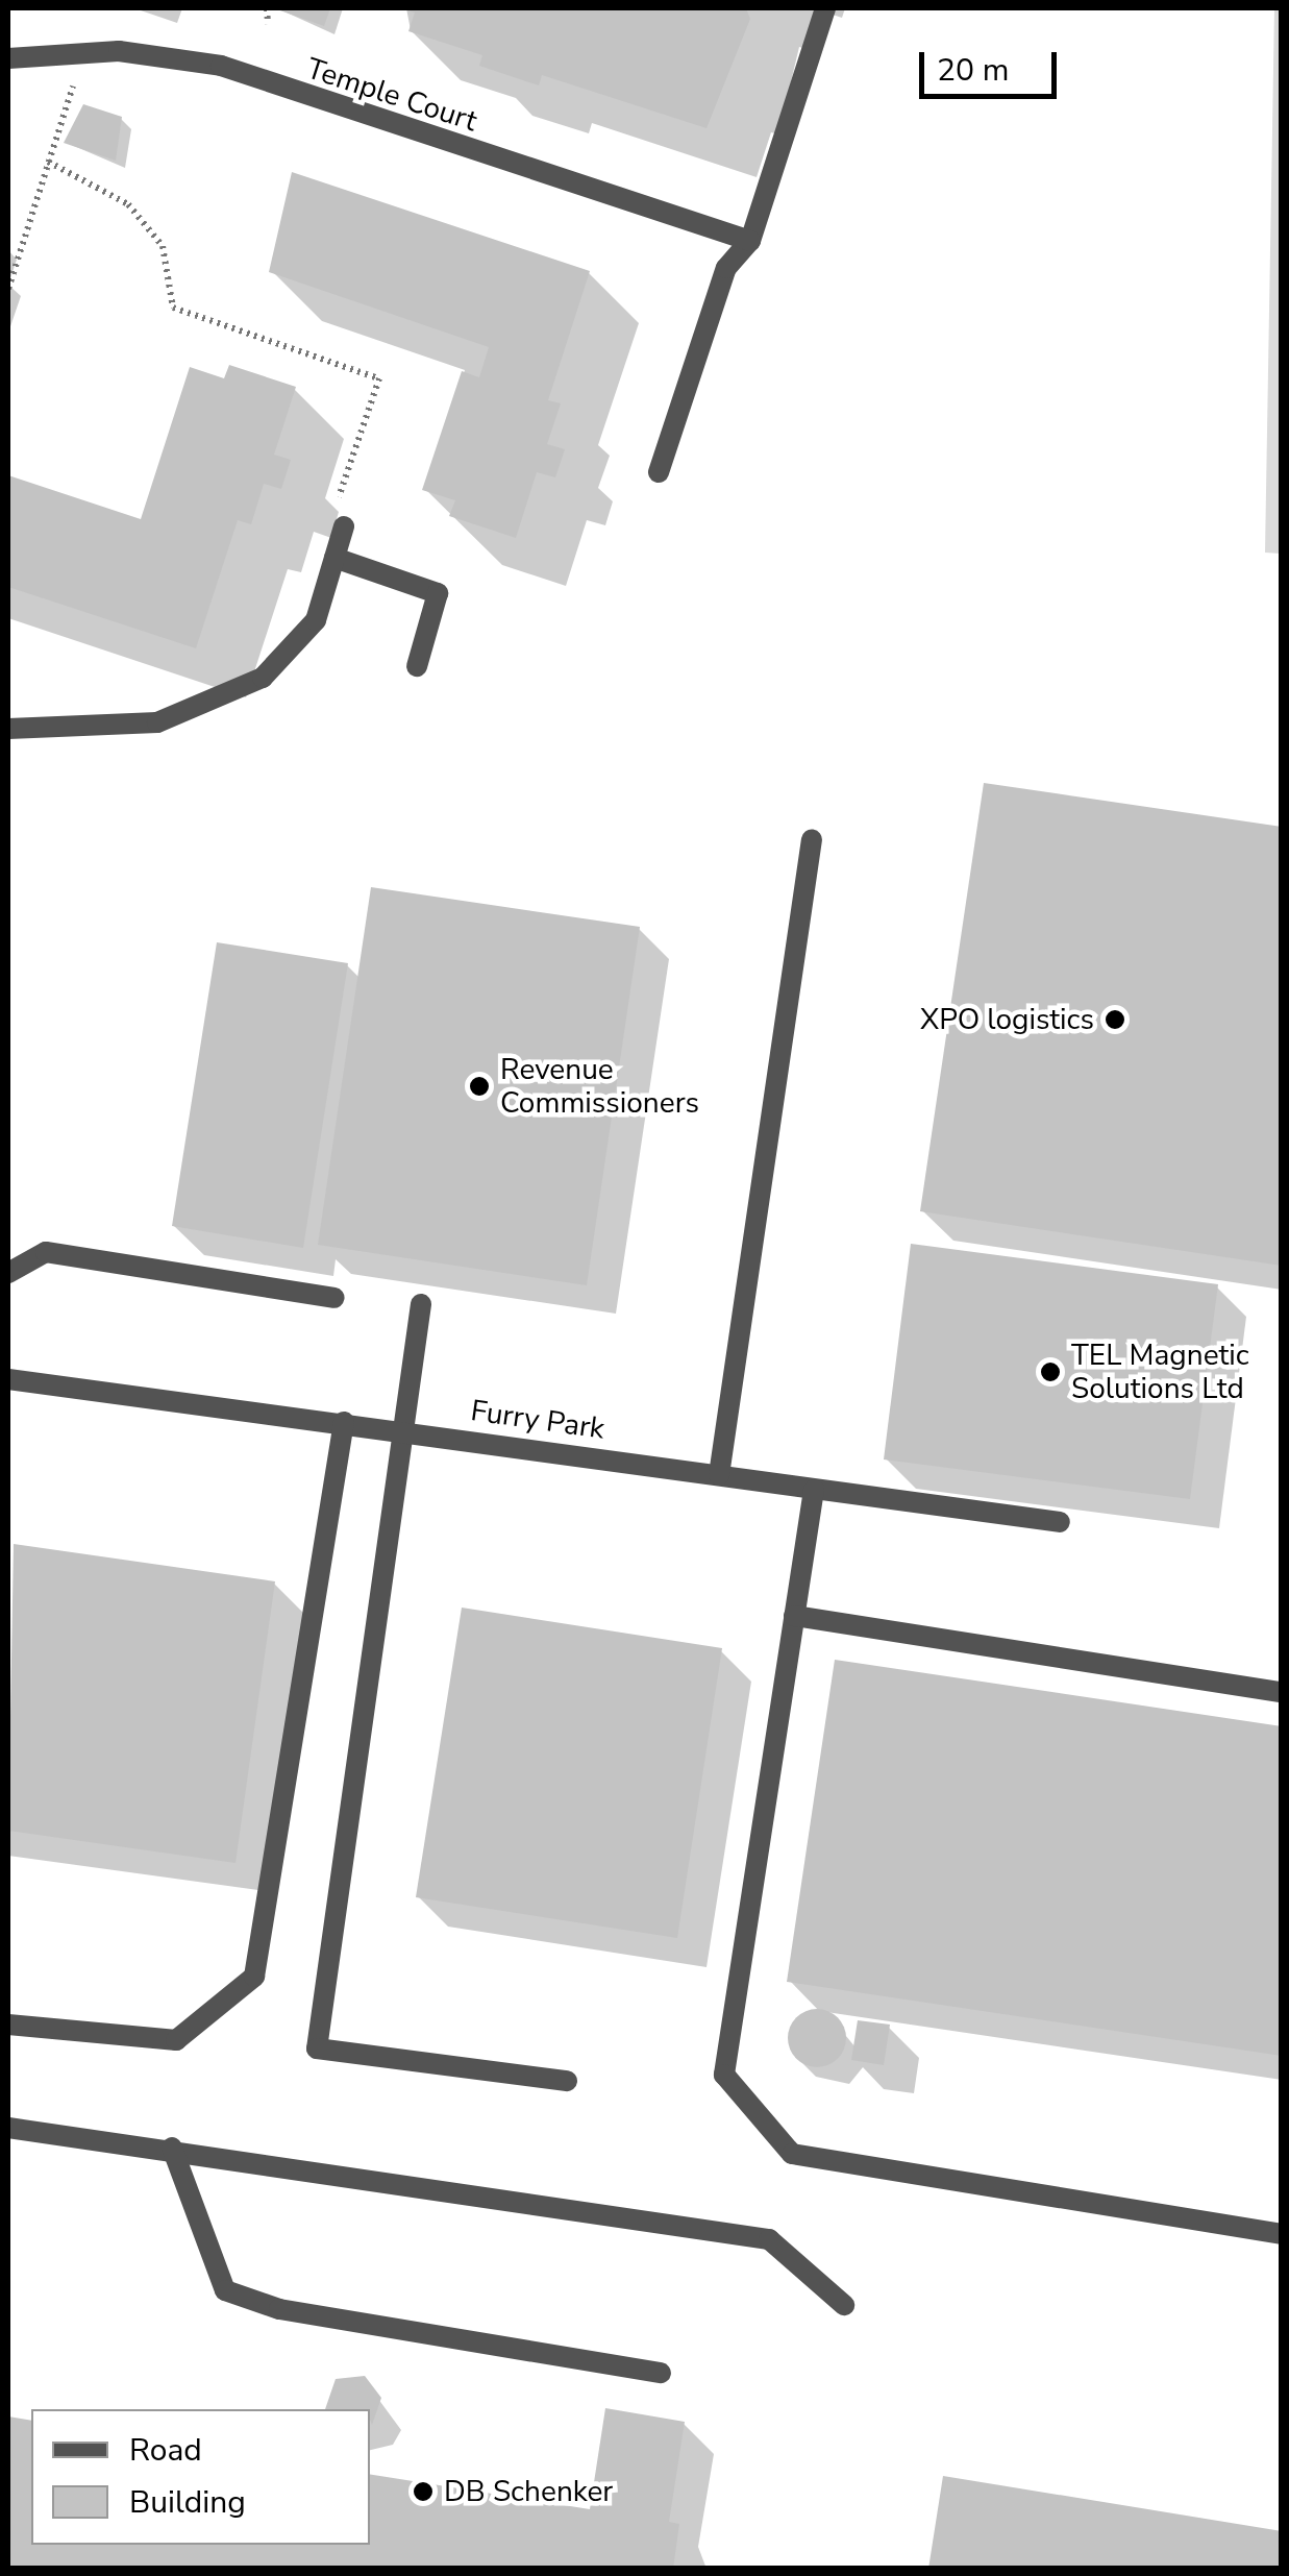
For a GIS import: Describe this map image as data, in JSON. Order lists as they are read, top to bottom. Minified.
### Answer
{"streets":{"street":["Temple Court","Furry Park"]},"places":["XPO logistics","Revenue Commissioners","TEL Magnetic Solutions Ltd","DB Schenker"],"legend":["Road","Building"],"scale_bar":"20 m"}
